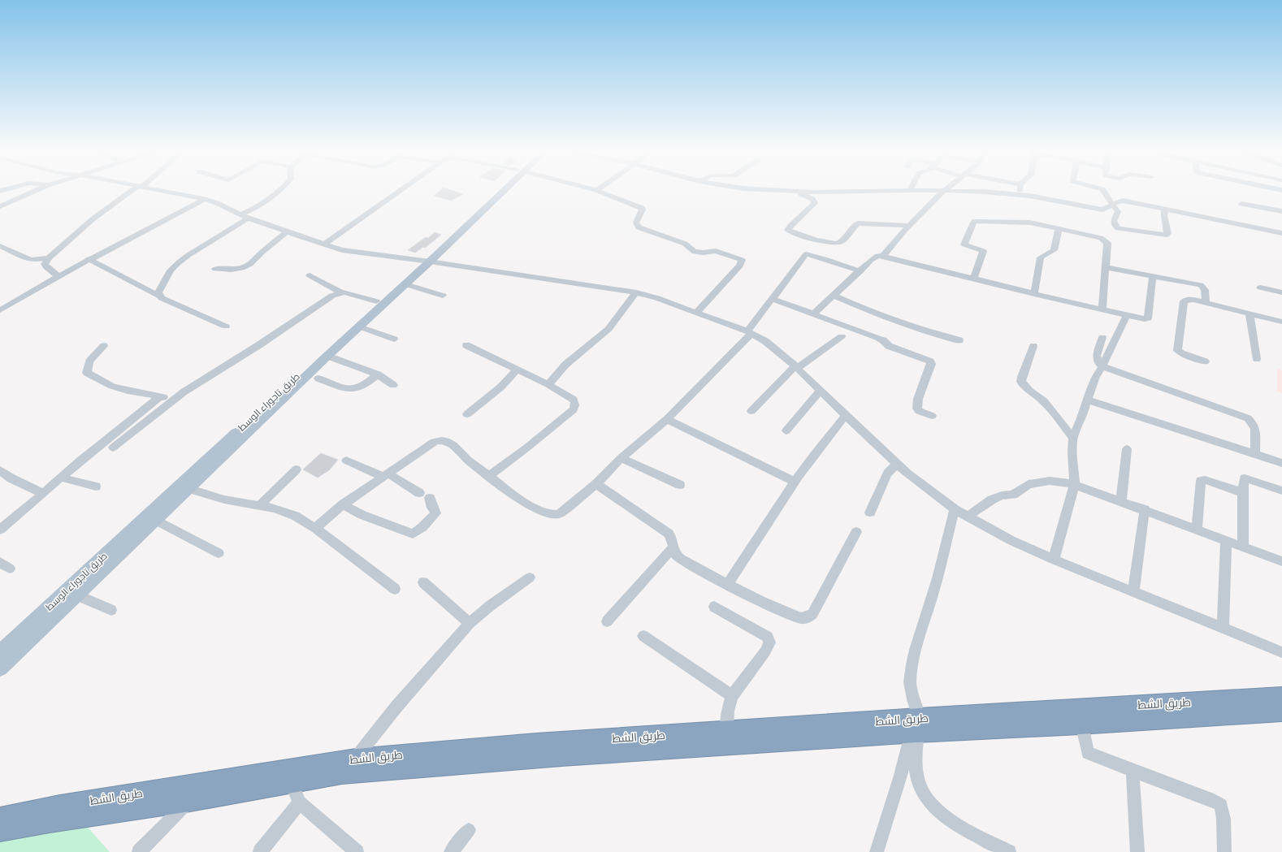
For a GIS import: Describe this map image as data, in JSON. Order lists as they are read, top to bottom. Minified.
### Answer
{"streets":{"highway":["طريق الشط"],"main road":["طريق تاجوراء الوسط"]}}
